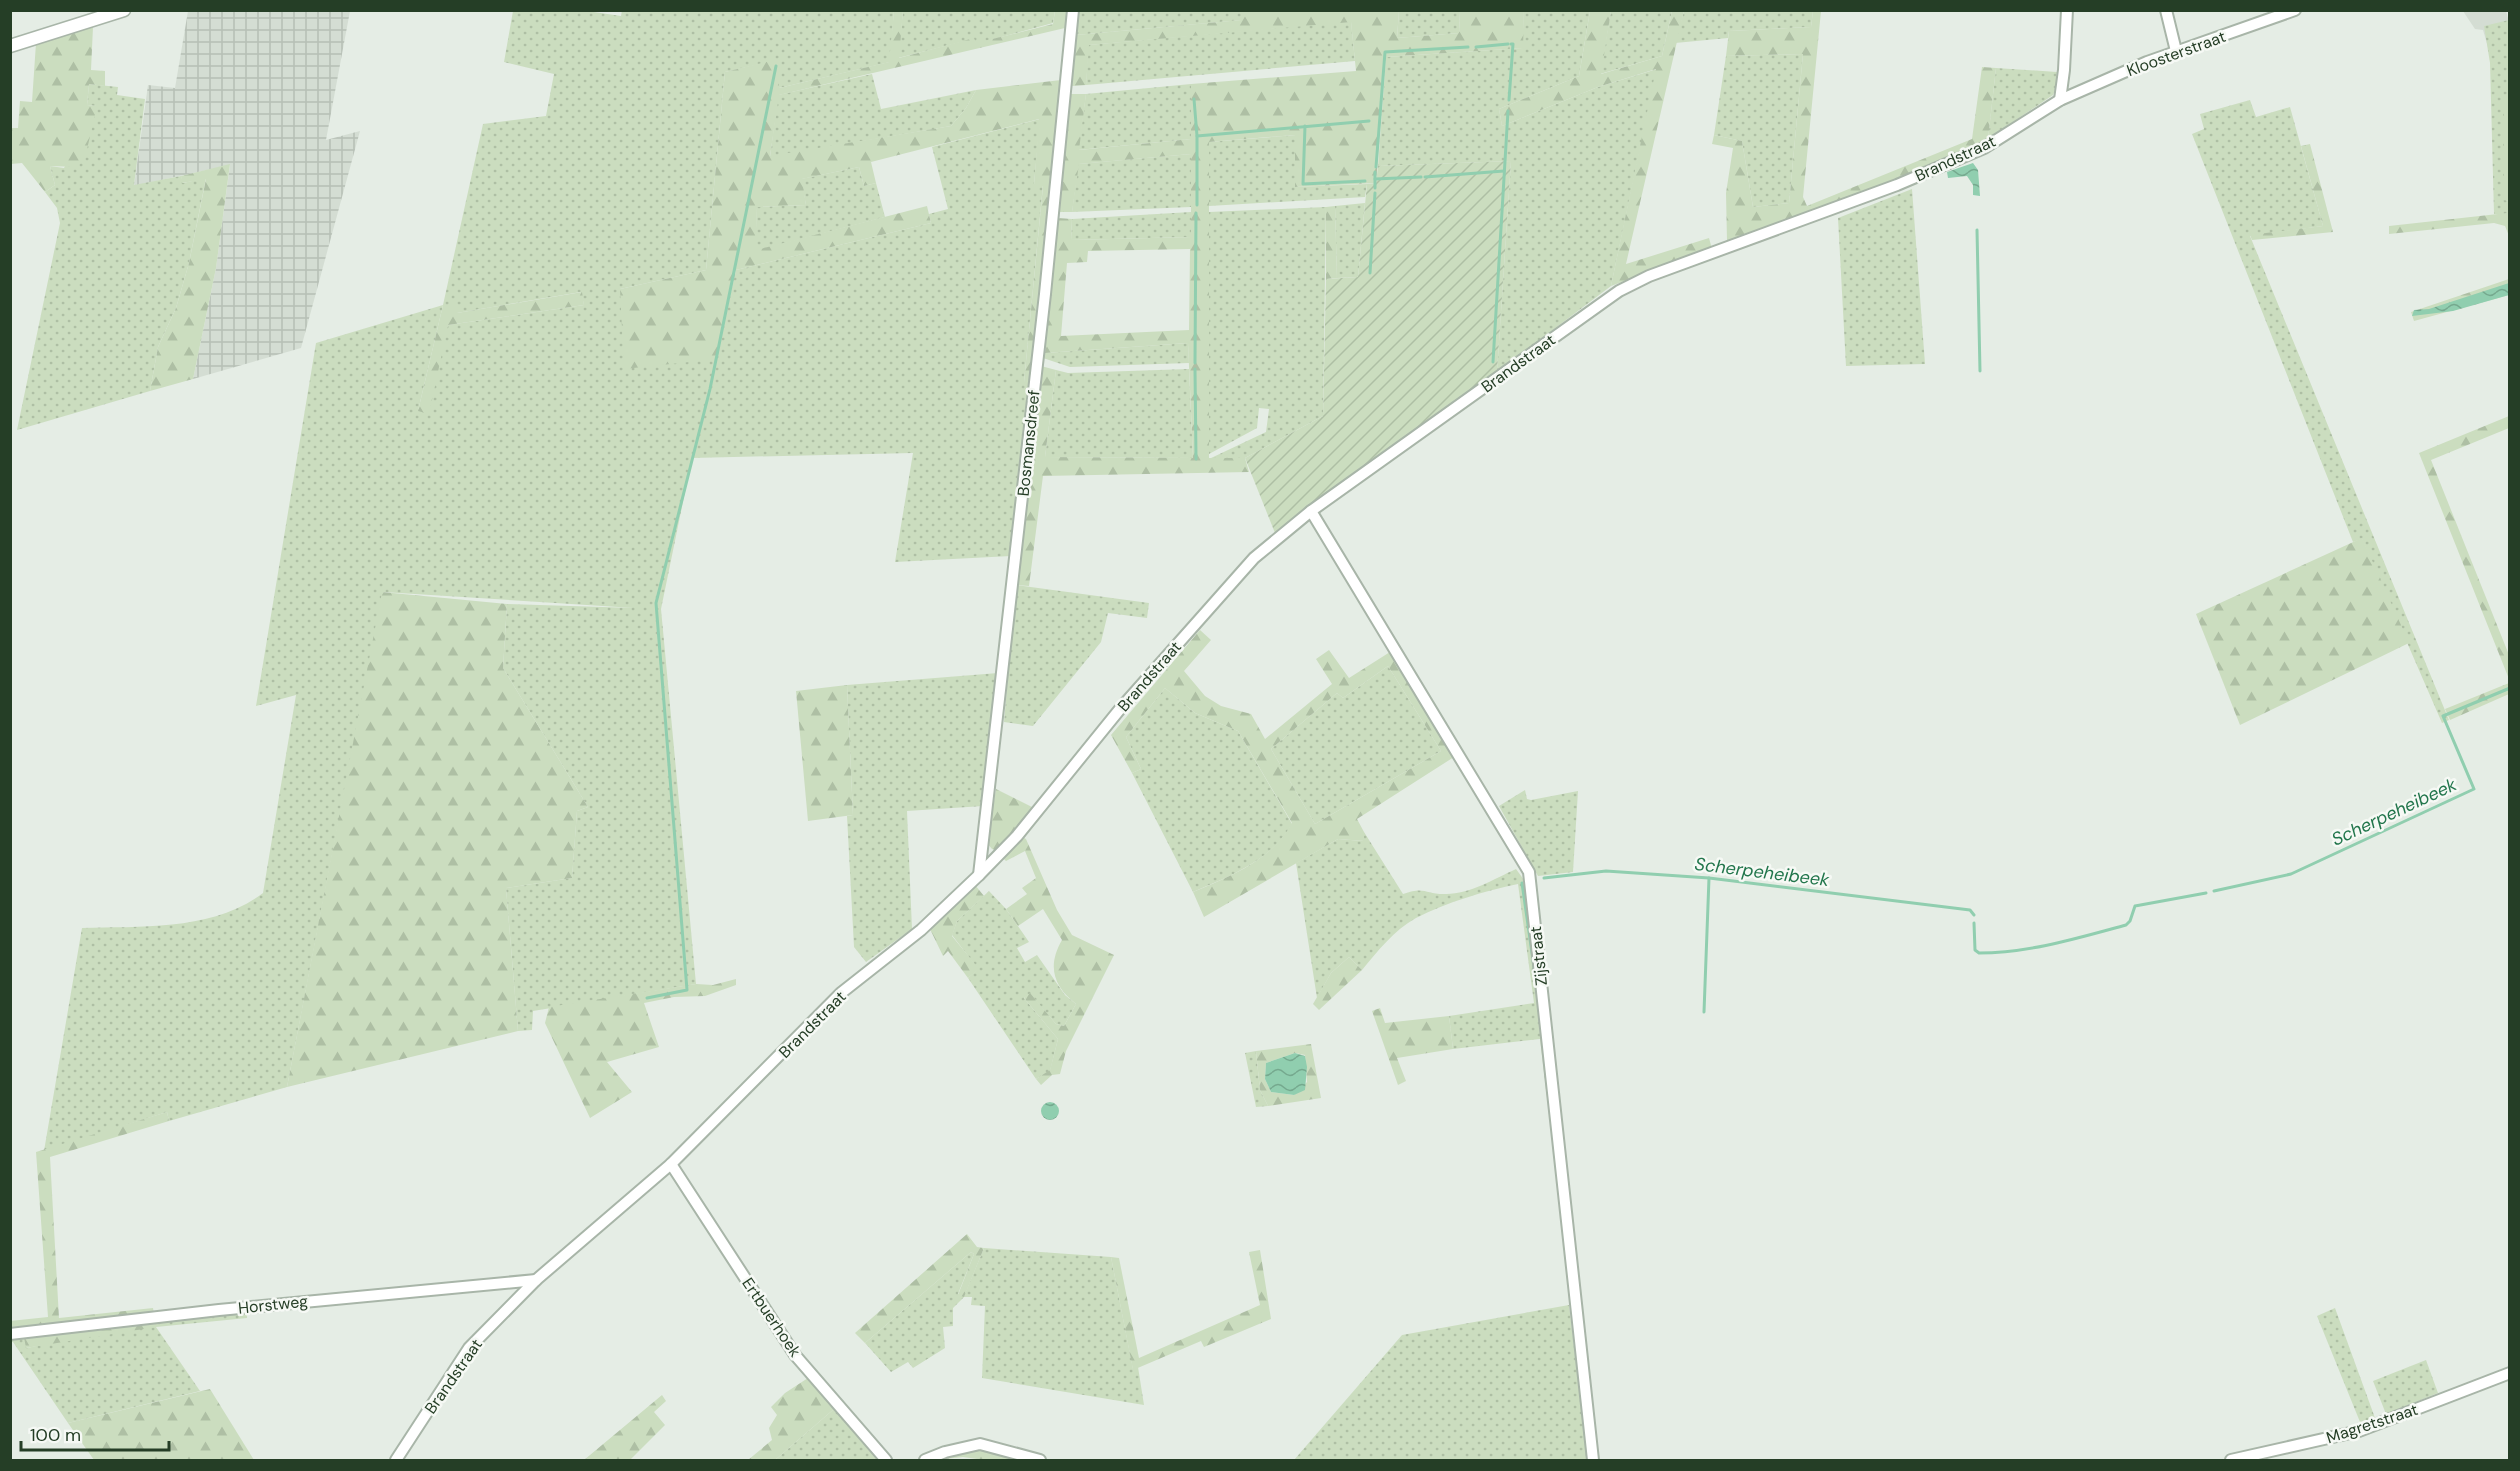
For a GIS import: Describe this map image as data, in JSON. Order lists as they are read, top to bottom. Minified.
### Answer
{"streets":{"street":["Kloosterstraat","Brandstraat","Bosmansdreef","Zijstraat","Horstweg","Ertbuerhoek","Magretstraat"]},"crossings":[["Kloosterstraat","Brandstraat"],["Brandstraat","Bosmansdreef"],["Brandstraat","Zijstraat"],["Brandstraat","Horstweg"],["Brandstraat","Ertbuerhoek"]],"water":["Scherpeheibeek"],"scale_bar":"100 m"}
